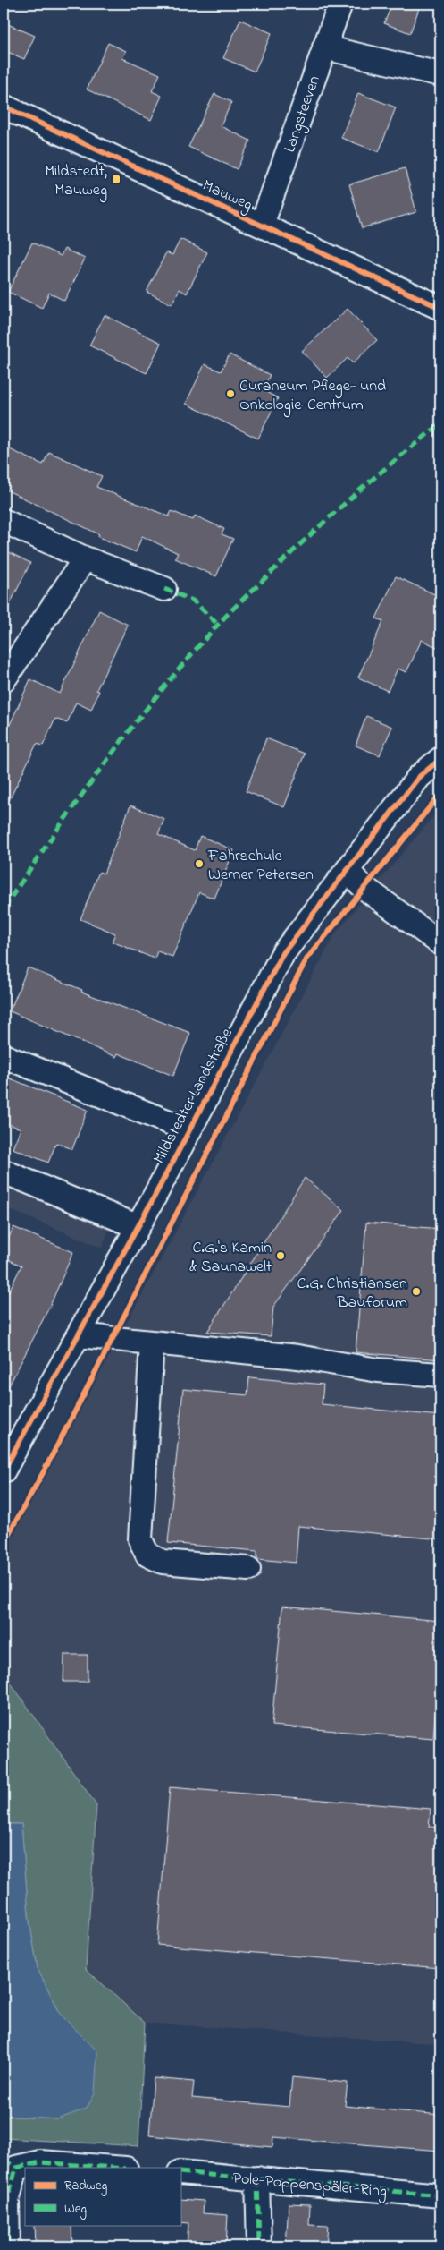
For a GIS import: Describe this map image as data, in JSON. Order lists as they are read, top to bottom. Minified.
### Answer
{"streets":{"street":["Langsteeven","Mauweg","Mildstedter Landstraße","Pole-Poppenspäler-Ring"]},"crossings":[["Langsteeven","Mauweg"]],"places":{"transit":["Mildstedt, Mauweg"],"other":["Curaneum Pflege- und Onkologie-Centrum","Fahrschule Werner Petersen","C.G.'s Kamin & Saunawelt","C.G. Christiansen Bauforum"]},"legend":["Radweg","Weg"]}
